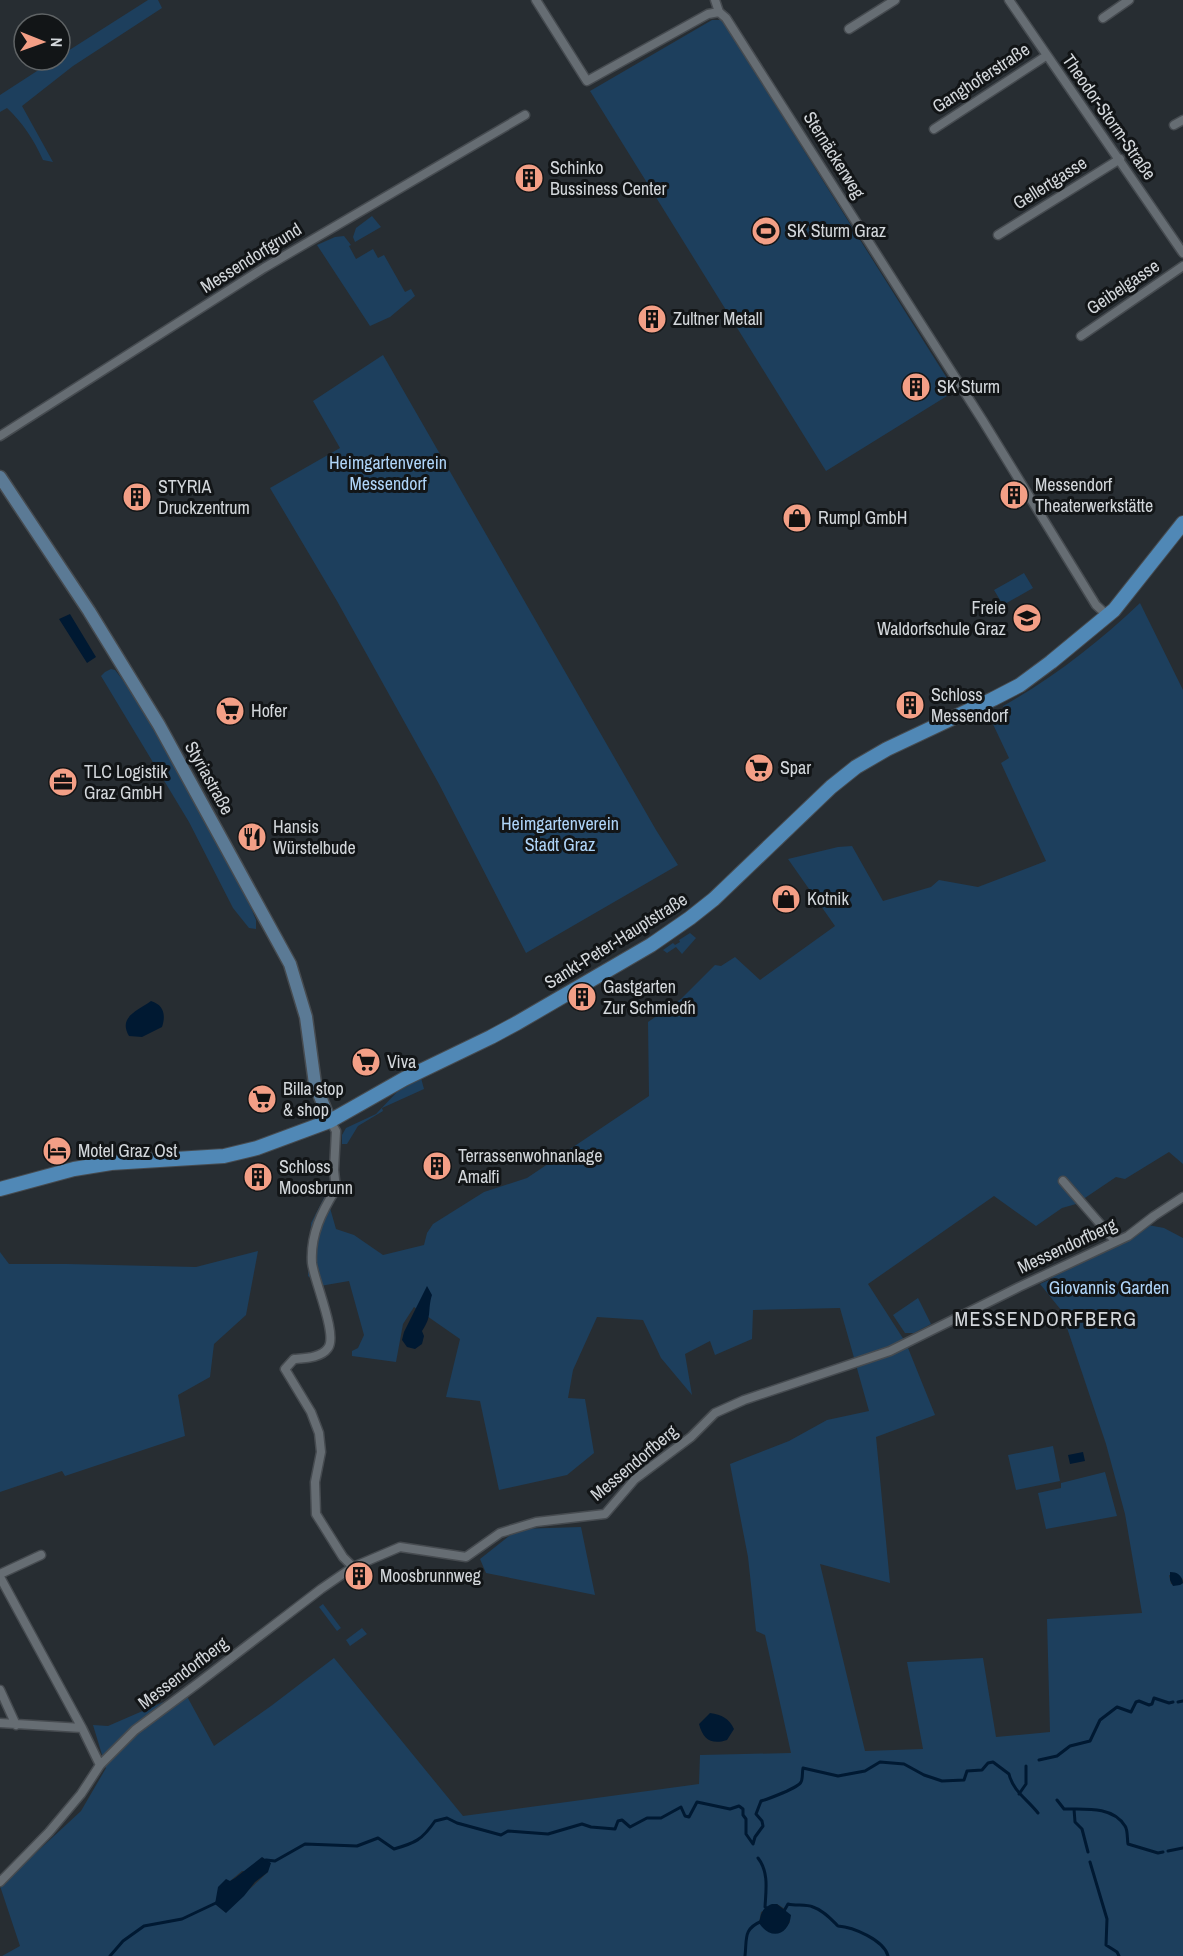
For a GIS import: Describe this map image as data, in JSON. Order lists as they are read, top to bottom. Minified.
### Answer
{"streets":{"main road":["Sankt-Peter-Hauptstraße"],"street":["Ganghoferstraße","Theodor-Storm-Straße","Sternäckerweg","Gellertgasse","Messendorfgrund","Geibelgasse","Styriastraße","Messendorfberg"]},"crossings":[["Ganghoferstraße","Theodor-Storm-Straße"],["Theodor-Storm-Straße","Gellertgasse"],["Sternäckerweg","Sankt-Peter-Hauptstraße"],["Styriastraße","Sankt-Peter-Hauptstraße"]],"districts":["MESSENDORFBERG"],"parks":["Heimgartenverein Messendorf","Heimgartenverein Stadt Graz","Giovannis Garden"],"places":{"building":["Schinko Bussiness Center","Zultner Metall","SK Sturm","Messendorf Theaterwerkstätte","STYRIA Druckzentrum","Schloss Messendorf","Gastgarten Zur Schmied´n","Terrassenwohnanlage Amalfi","Schloss Moosbrunn","Moosbrunnweg"],"sports":["SK Sturm Graz"],"shop":["Rumpl GmbH","Kotnik"],"school or university":["Freie Waldorfschule Graz"],"supermarket":["Hofer","Spar","Viva","Billa stop & shop"],"office":["TLC Logistik Graz GmbH"],"restaurant":["Hansis Würstelbude"],"hotel":["Motel Graz Ost"]},"north":"right"}
